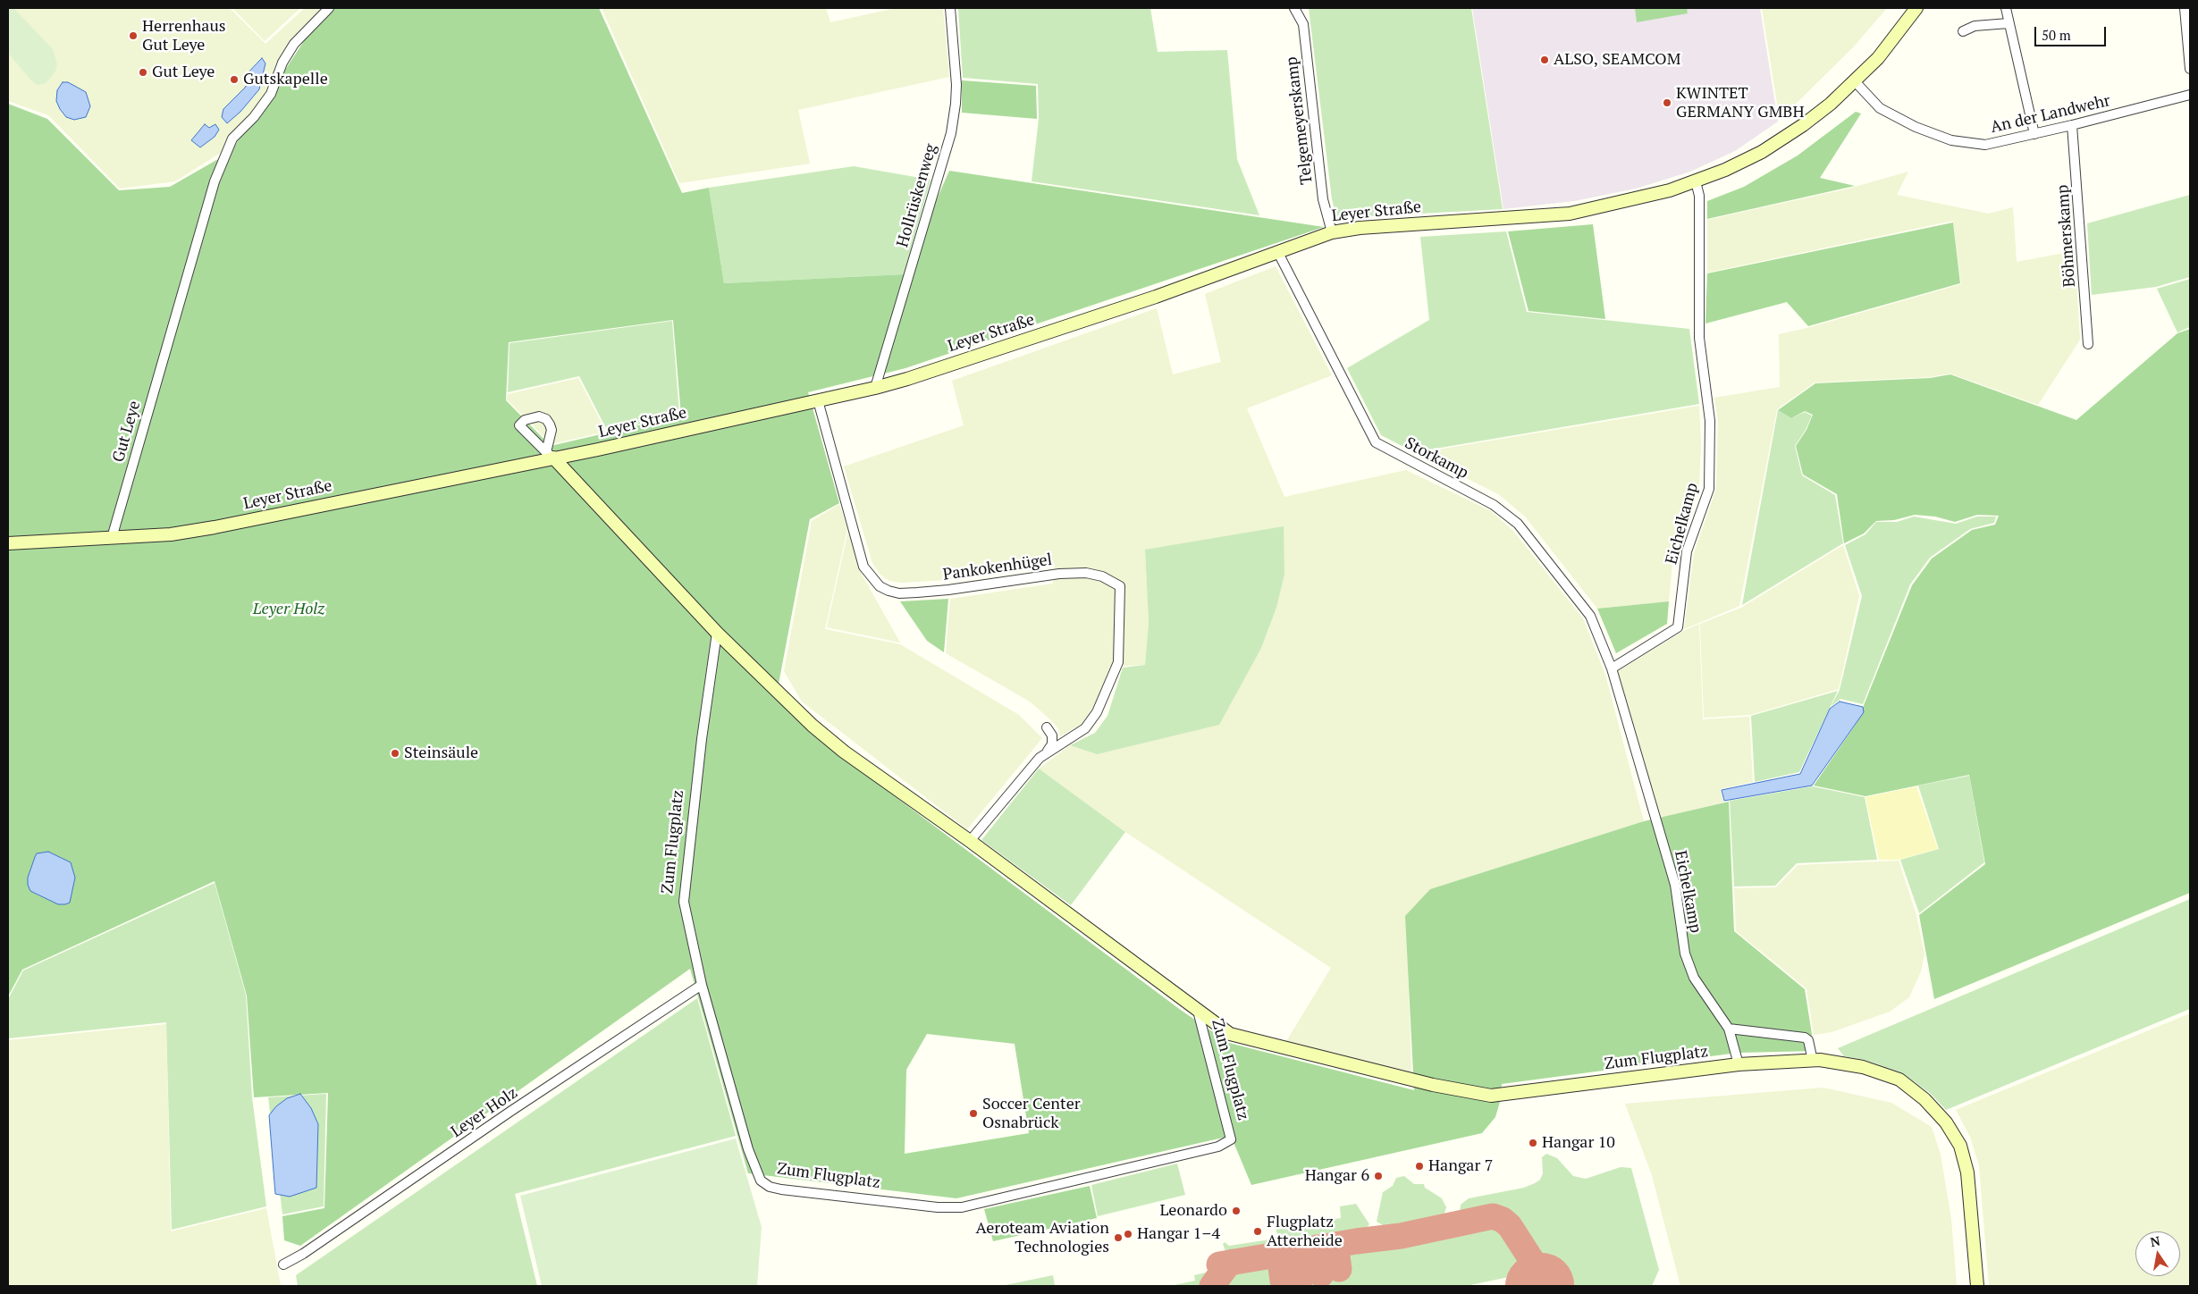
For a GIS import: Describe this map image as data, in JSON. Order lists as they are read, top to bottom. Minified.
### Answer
{"streets":{"street":["An der Landwehr","Telgemeyerskamp","Hollrüskenweg","Leyer Straße","Böhmerskamp","Gut Leye","Storkamp","Eichelkamp","Pankokenhügel","Zum Flugplatz","Leyer Holz"]},"crossings":[["An der Landwehr","Leyer Straße"],["An der Landwehr","Böhmerskamp"],["Telgemeyerskamp","Leyer Straße"],["Hollrüskenweg","Leyer Straße"],["Leyer Straße","Storkamp"],["Leyer Straße","Eichelkamp"],["Leyer Straße","Pankokenhügel"],["Leyer Straße","Zum Flugplatz"],["Storkamp","Eichelkamp"],["Eichelkamp","Zum Flugplatz"],["Pankokenhügel","Zum Flugplatz"],["Zum Flugplatz","Leyer Holz"]],"parks":["Leyer Holz"],"places":["Herrenhaus Gut Leye","ALSO, SEAMCOM","Gut Leye","Gutskapelle","KWINTET GERMANY GMBH","Steinsäule","Soccer Center Osnabrück","Hangar 10","Hangar 7","Hangar 6","Leonardo","Flugplatz Atterheide","Hangar 1–4","Aeroteam Aviation Technologies"],"scale_bar":"50 m","north":"top"}
